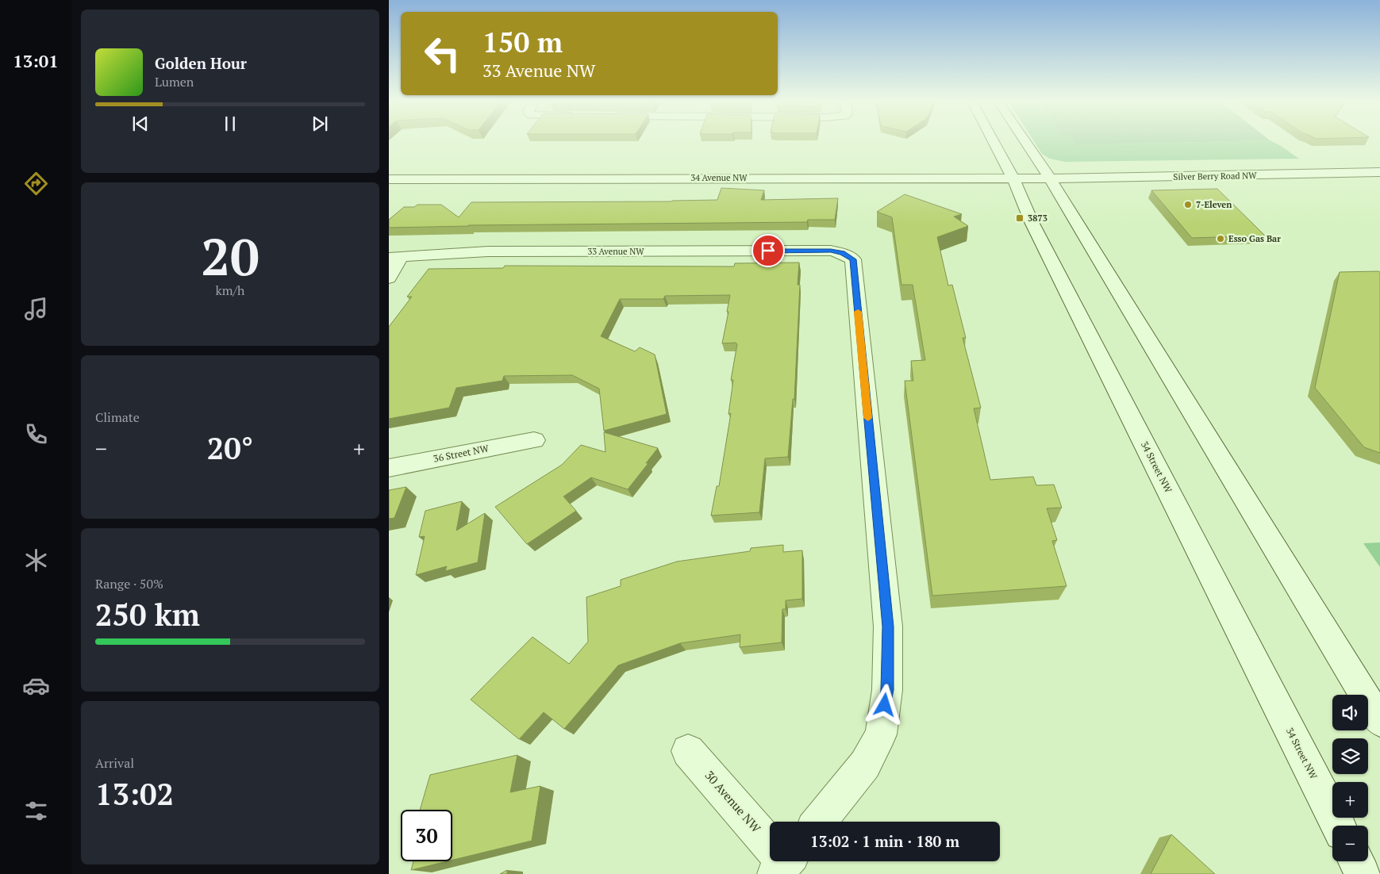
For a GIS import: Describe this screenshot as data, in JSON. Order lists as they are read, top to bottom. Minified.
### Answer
{"streets":{"main road":["Silver Berry Road NW","34 Avenue NW","33 Avenue NW","36 Street NW","34 Street NW","30 Avenue NW"]},"crossings":[["Silver Berry Road NW","34 Avenue NW"],["34 Avenue NW","34 Street NW"]],"places":{"other":["7-Eleven","Esso Gas Bar"],"transit":["3873"]},"page":{"tabs":"13:01","turn":["150 m","33 Avenue NW"],"song":["Golden Hour","Lumen"],"tile":[["20","km/h"],"Climate",["Range · 50%","250 km"],["Arrival","13:02"]],"heat":["−","20°","+"],"map_buttons":["+","−"],"limit":"30","trip":"13:02 · 1 min · 180 m"}}
